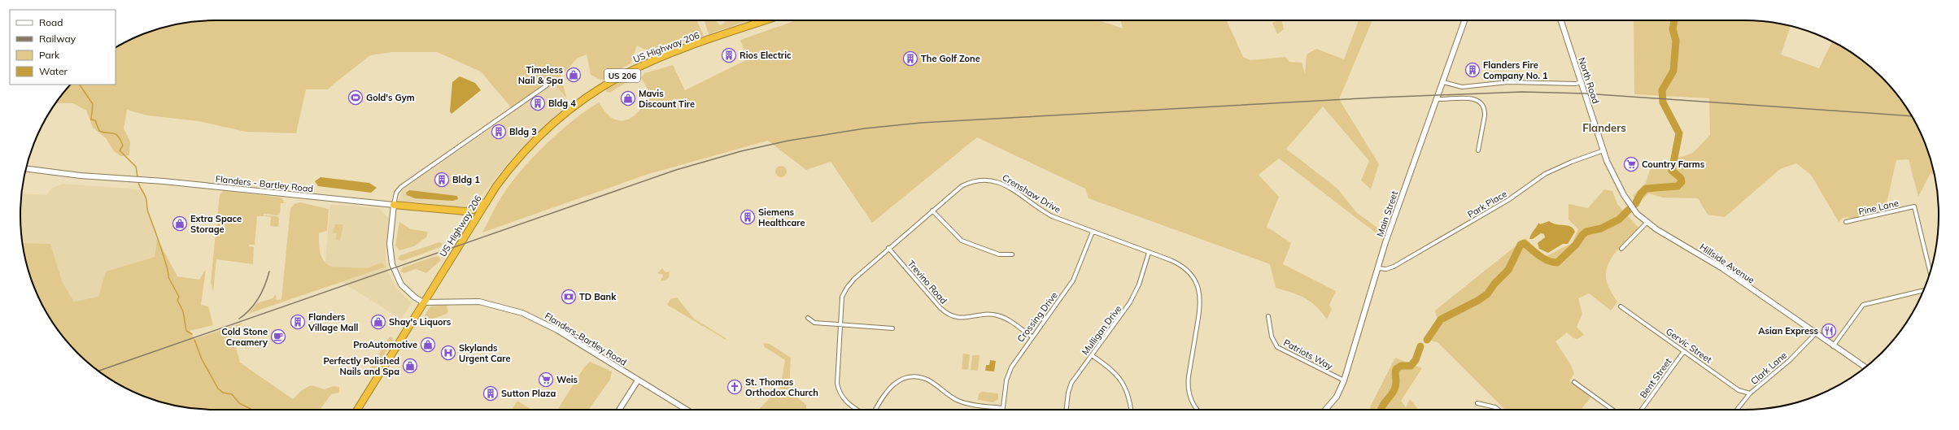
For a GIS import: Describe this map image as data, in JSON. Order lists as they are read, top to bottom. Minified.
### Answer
{"streets":{"highway":["US Highway 206","US 206"],"main road":["North Road","Flanders - Bartley Road","Main Street","Hillside Avenue","Flanders-Bartley Road"],"street":["Crenshaw Drive","Park Place","Pine Lane","Trevino Road","Crossing Drive","Mulligan Drive","Gervic Street","Patriots Way","Clark Lane","Bent Street"]},"crossings":[["US Highway 206","Flanders-Bartley Road"],["North Road","Park Place"],["North Road","Hillside Avenue"],["Crenshaw Drive","Trevino Road"],["Crenshaw Drive","Crossing Drive"],["Crenshaw Drive","Mulligan Drive"],["Park Place","Main Street"],["Park Place","Hillside Avenue"],["Main Street","Patriots Way"],["Hillside Avenue","Clark Lane"],["Trevino Road","Crossing Drive"],["Gervic Street","Clark Lane"],["Gervic Street","Bent Street"]],"districts":["Flanders"],"places":{"building":["Rios Electric","The Golf Zone","Flanders Fire Company No. 1","Bldg 4","Bldg 3","Bldg 1","Siemens Healthcare","Flanders Village Mall","Sutton Plaza"],"shop":["Timeless Nail & Spa","Mavis Discount Tire","Extra Space Storage","Shay's Liquors","ProAutomotive","Perfectly Polished Nails and Spa"],"sports":["Gold's Gym"],"supermarket":["Country Farms","Weis"],"bank":["TD Bank"],"restaurant":["Asian Express"],"cafe":["Cold Stone Creamery"],"hospital":["Skylands Urgent Care"],"church":["St. Thomas Orthodox Church"]},"legend":["Road","Railway","Park","Water"]}
